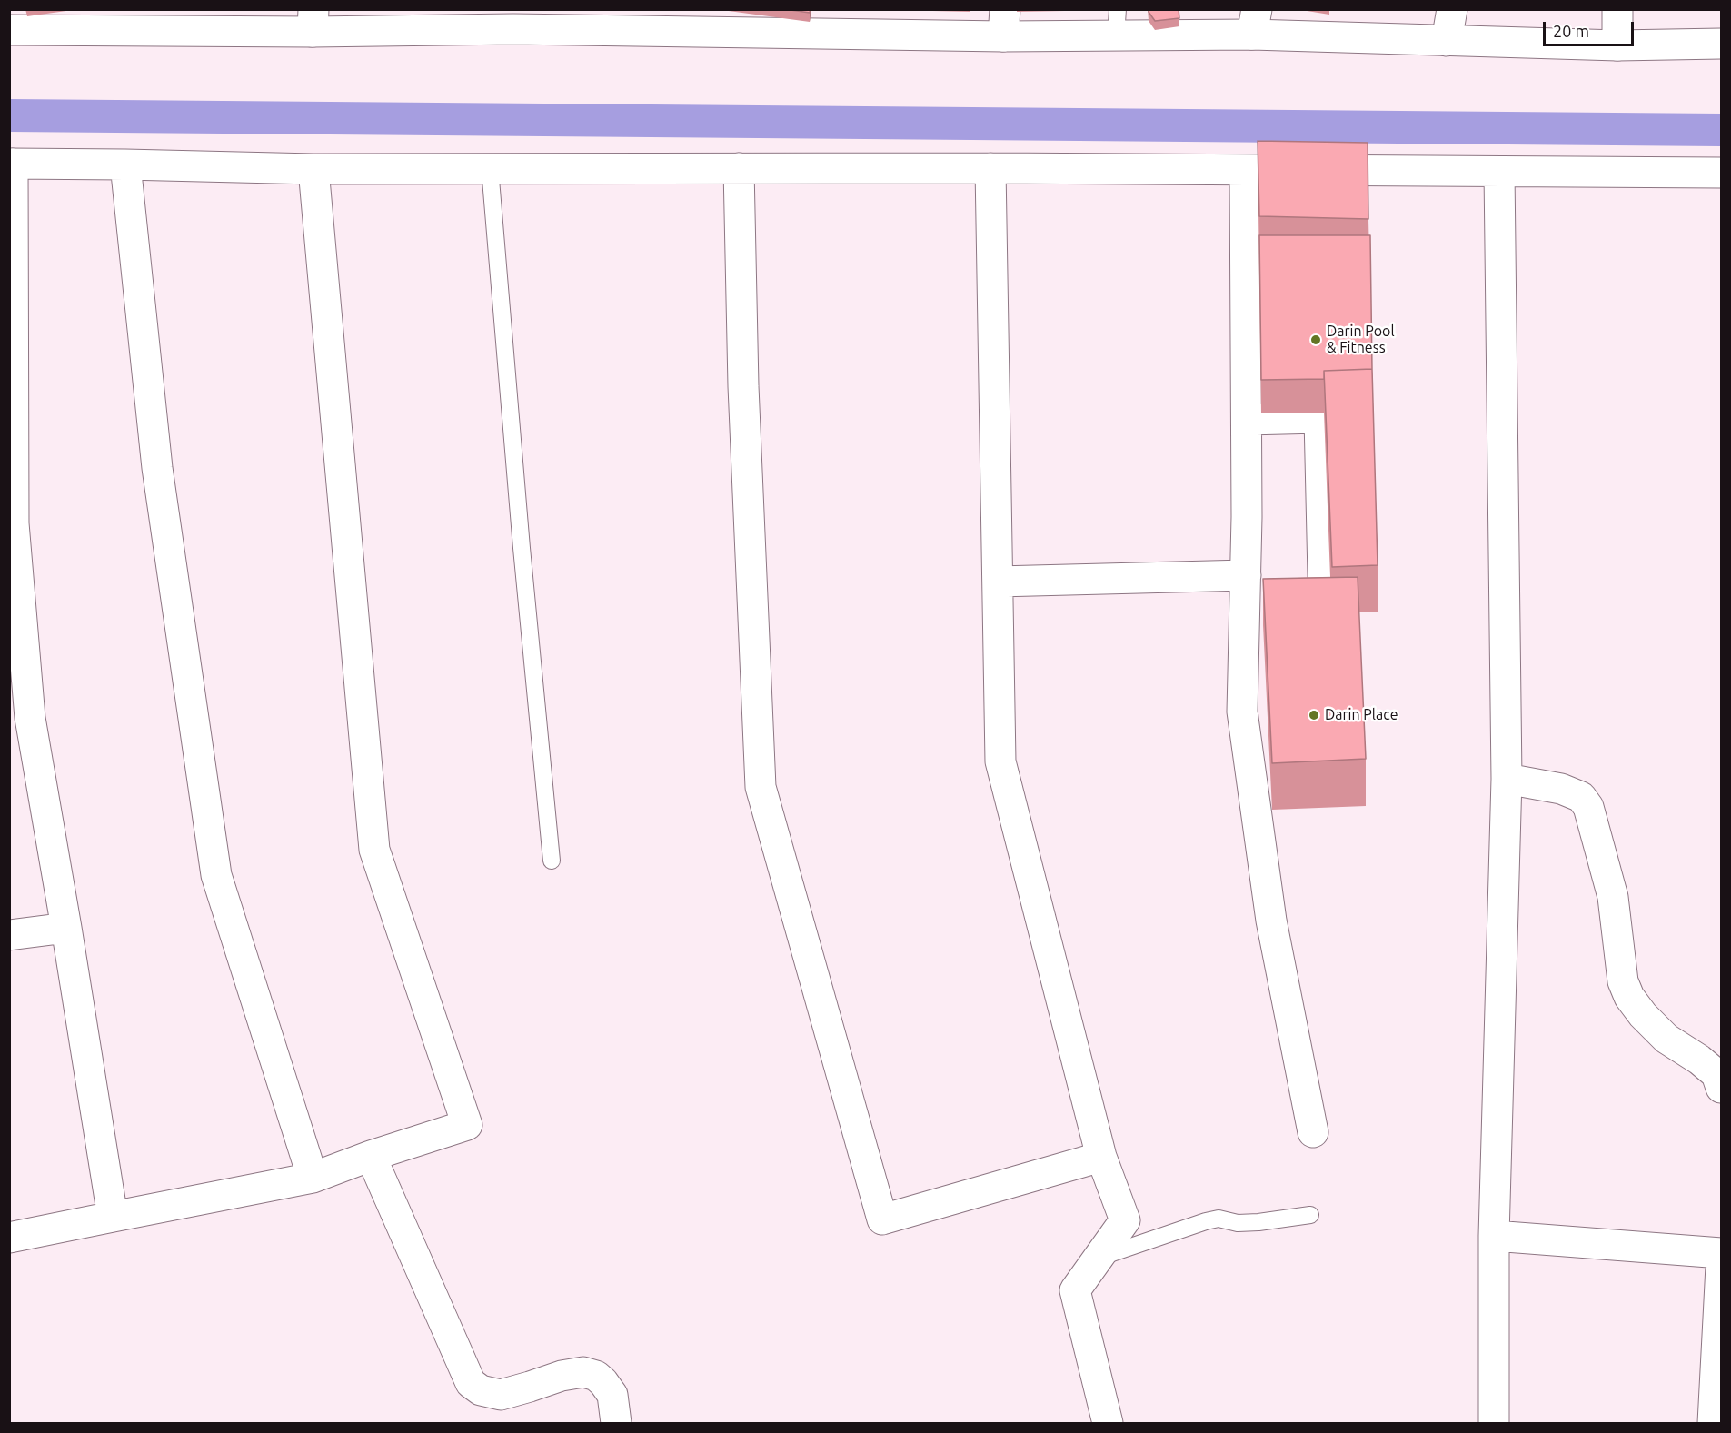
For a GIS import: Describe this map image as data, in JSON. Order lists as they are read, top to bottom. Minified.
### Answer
{"places":["Darin Pool & Fitness","Darin Place"],"scale_bar":"20 m"}
